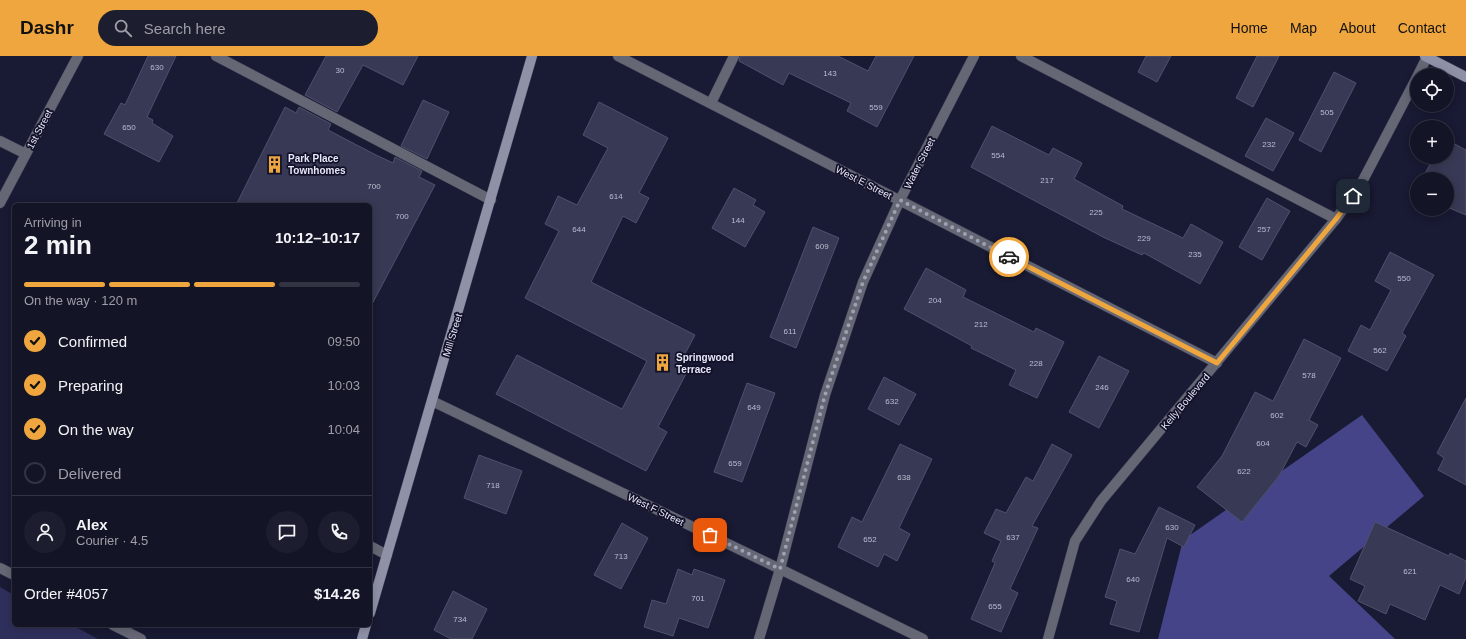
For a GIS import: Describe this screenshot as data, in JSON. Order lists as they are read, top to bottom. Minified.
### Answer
{"streets":{"street":["1st Street","Water Street","West E Street","Mill Street","Kelly Boulevard","West F Street"]},"crossings":[["Water Street","West E Street"],["Water Street","West F Street"],["West E Street","Kelly Boulevard"],["Mill Street","West F Street"]],"places":{"building":["Park Place Townhomes","Springwood Terrace"]},"house_numbers":["630","30","143","559","505","650","232","554","217","700","614","225","700","144","644","257","229","609","235","550","204","212","611","562","228","578","246","632","649","602","604","659","622","638","718","630","637","652","713","621","640","701","655","734"],"page":{"header":"Dashr","search":"Search here","nav":["Home","Map","About","Contact"],"map_buttons":["+","−"],"heading":["2 min","Arriving in","10:12–10:17"],"panel":["Alex","Courier · 4.5","Order #4057","$14.26"],"bar":"On the way · 120 m","list":[["Confirmed","09:50"],["Preparing","10:03"],["On the way","10:04"],"Delivered"]}}
